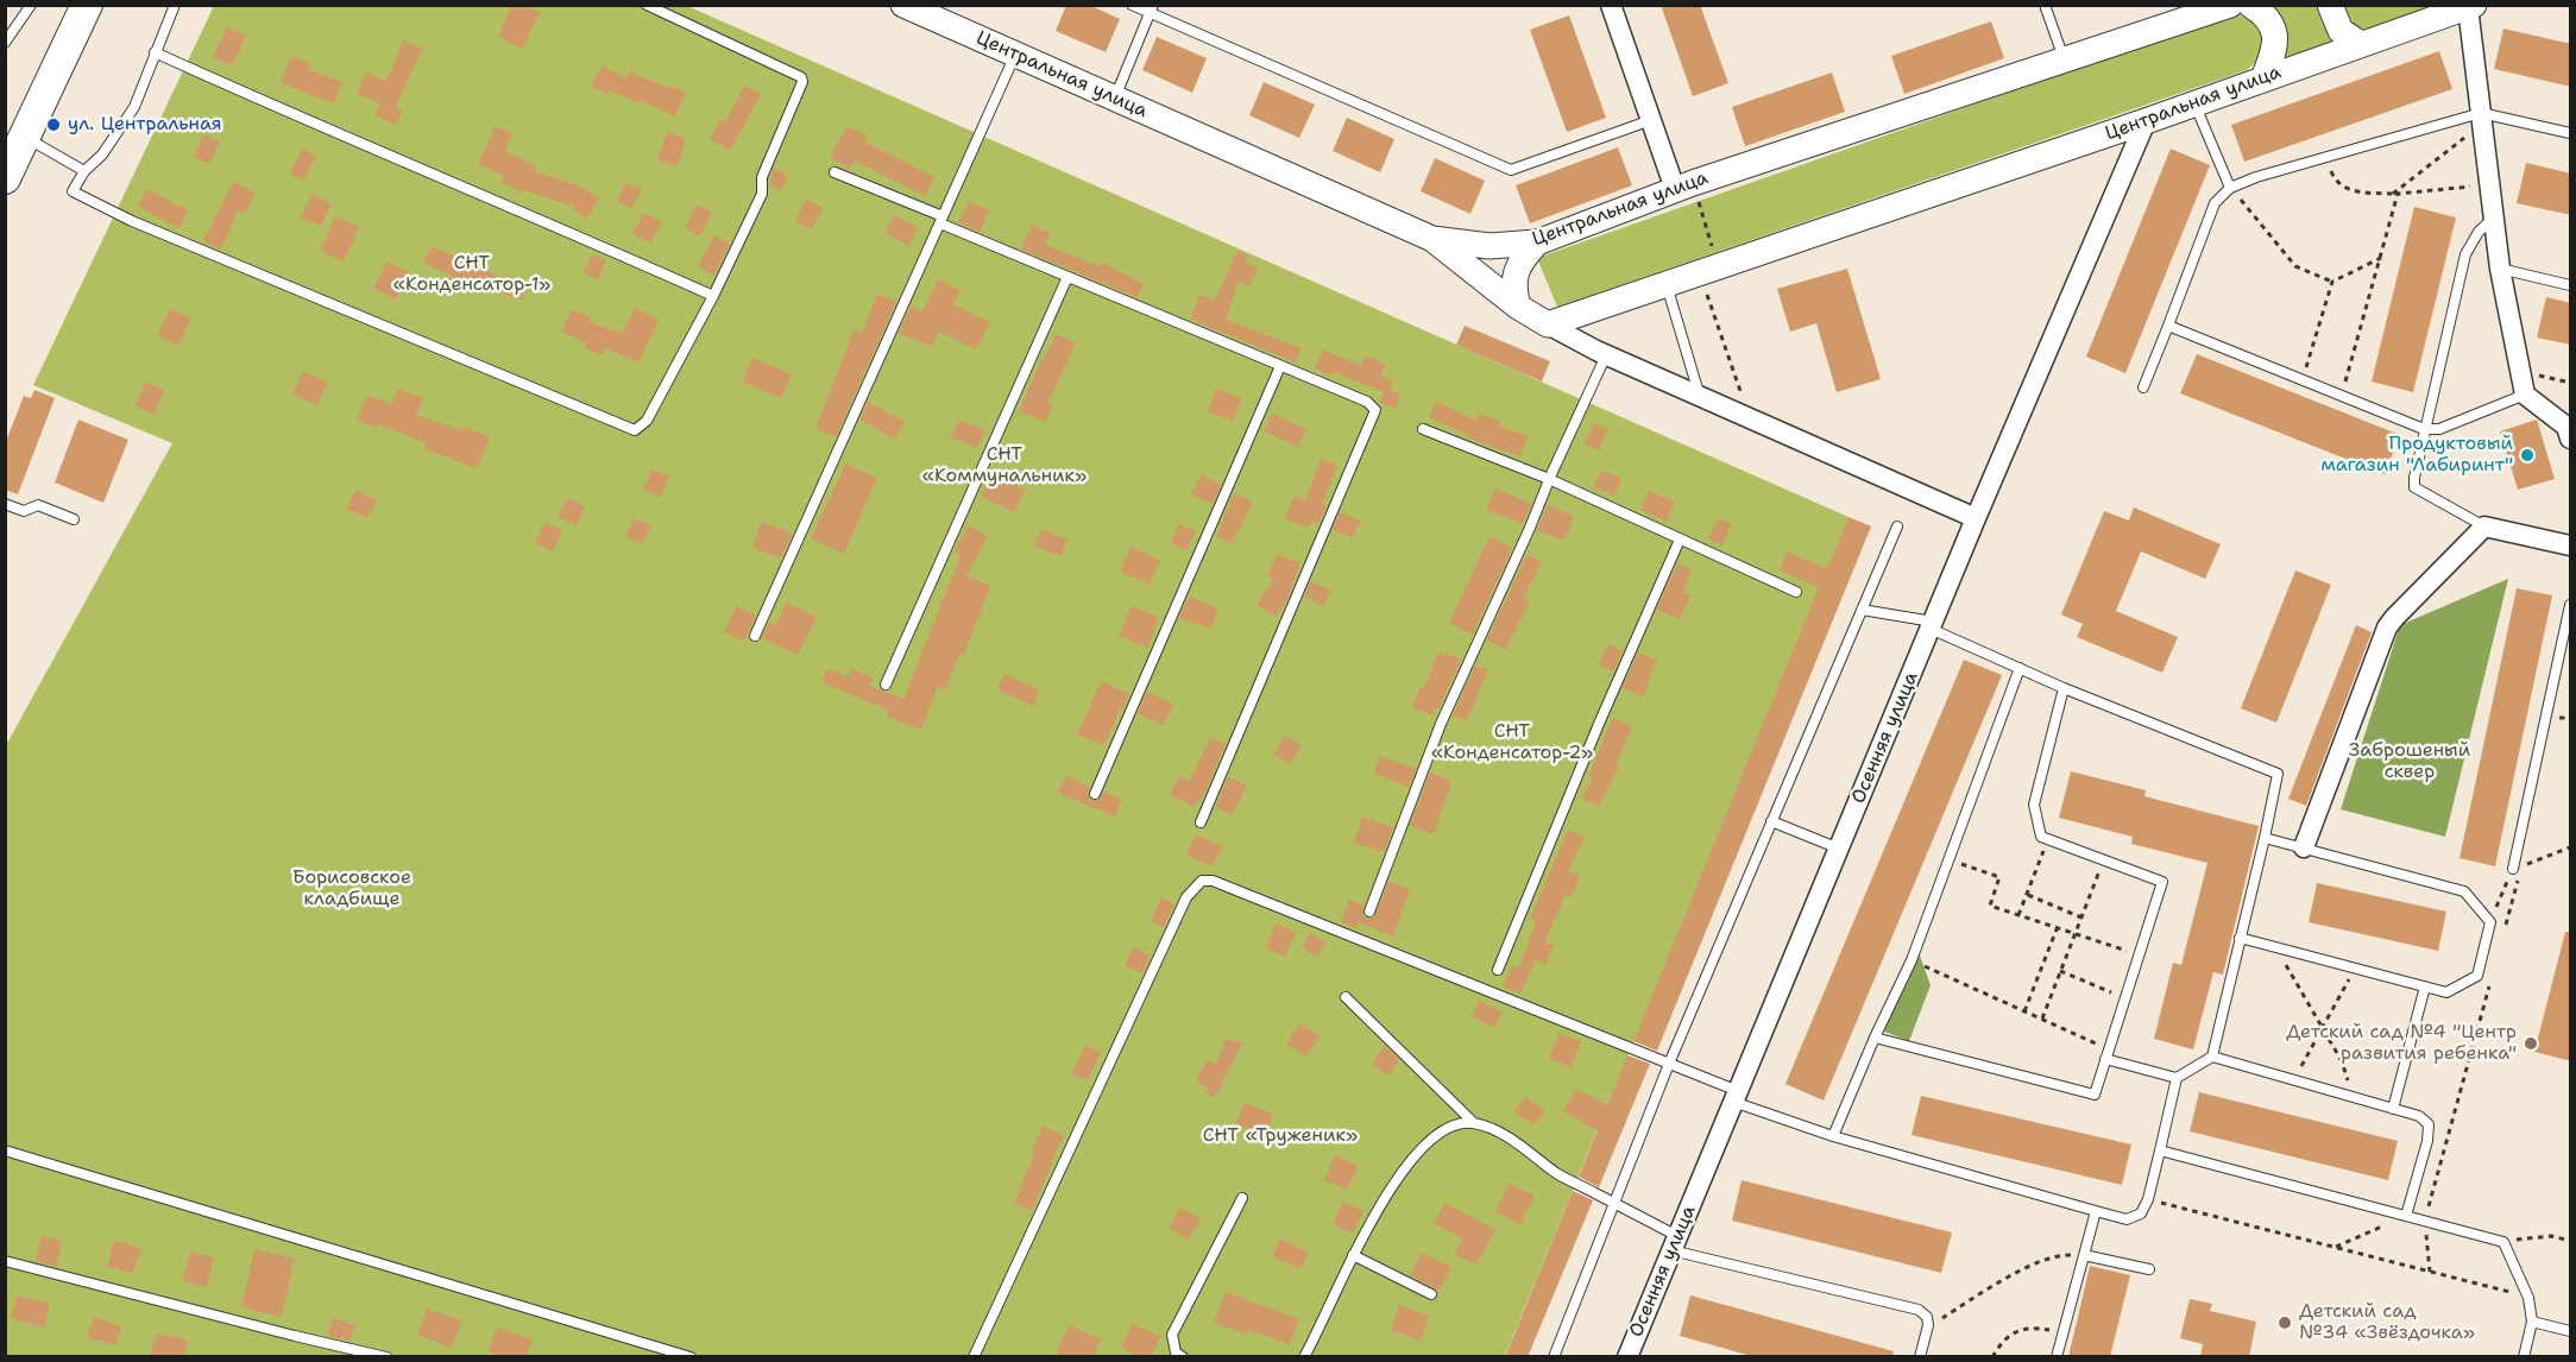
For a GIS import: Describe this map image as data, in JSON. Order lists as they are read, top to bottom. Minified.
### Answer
{"streets":{"street":["Центральная улица","Осенняя улица"]},"crossings":[["Центральная улица","Осенняя улица"]],"parks":["СНТ «Конденсатор-1»","СНТ «Коммунальник»","СНТ «Конденсатор-2»","Заброшеный сквер","Борисовское кладбище","СНТ «Труженик»"],"places":["ул. Центральная","Продуктовый магазин \"Лабиринт\"","Детский сад №4 \"Центр развития ребенка\"","Детский сад №34 «Звёздочка»"]}
